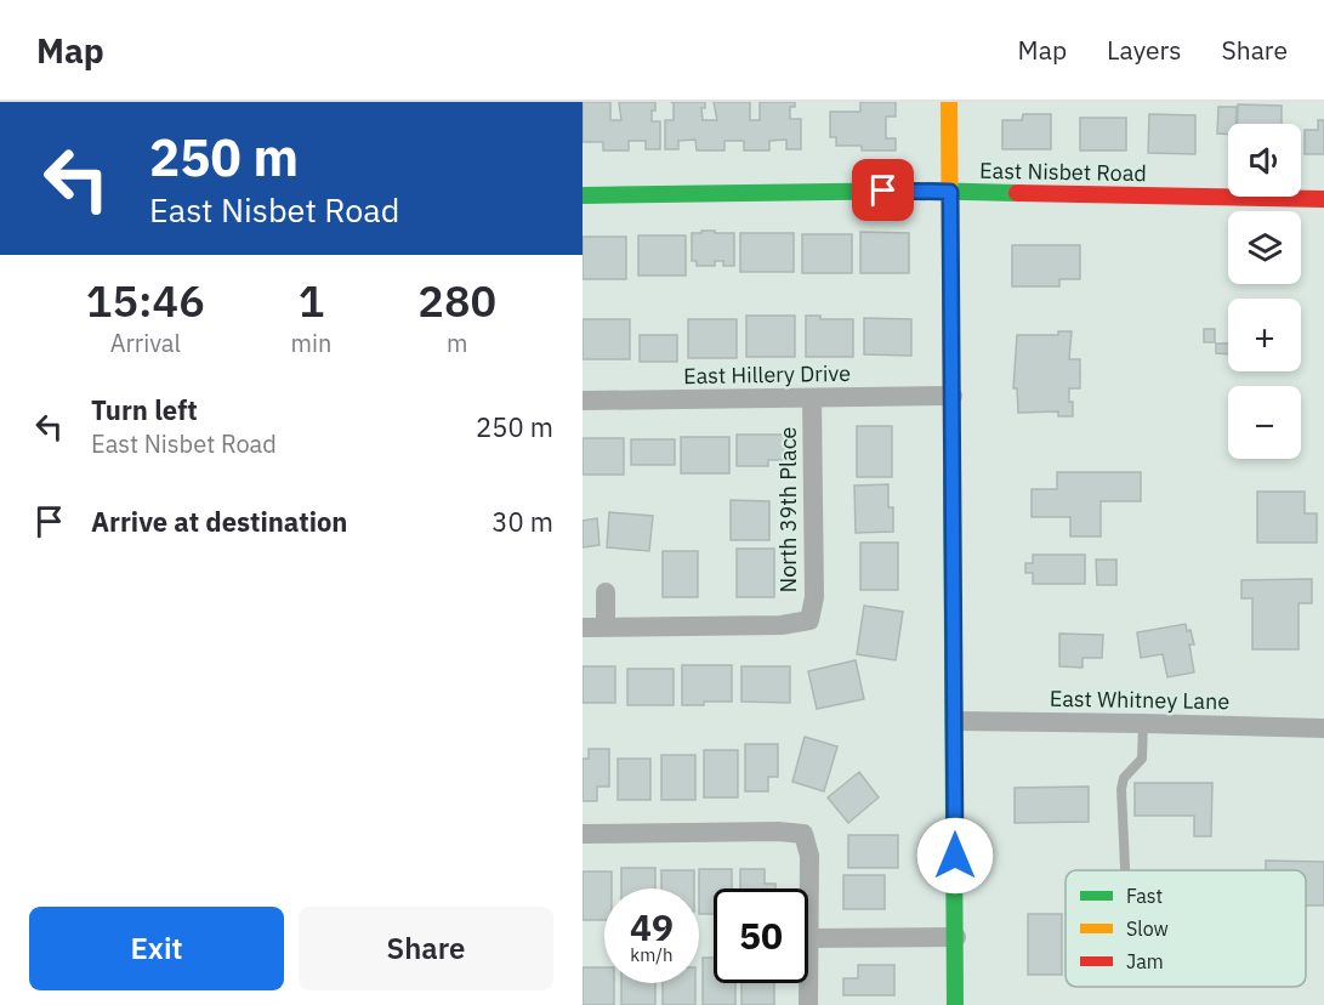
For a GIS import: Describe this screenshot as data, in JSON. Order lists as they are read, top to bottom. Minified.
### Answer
{"streets":{"main road":["East Nisbet Road"],"street":["East Hillery Drive","North 39th Place","East Whitney Lane"]},"crossings":[["East Hillery Drive","North 39th Place"]],"legend":["Fast","Slow","Jam"],"page":{"header":"Map","nav":["Map","Layers","Share"],"turn":["250 m","East Nisbet Road"],"map_buttons":["+","−"],"eta":["15:46","Arrival","1","min","280","m"],"list":[{"name":"Turn left","note":"East Nisbet Road","value":"250 m"},{"name":"Arrive at destination","value":"30 m"}],"speed":"49 km/h","limit":"50","buttons":["Exit","Share"]}}
